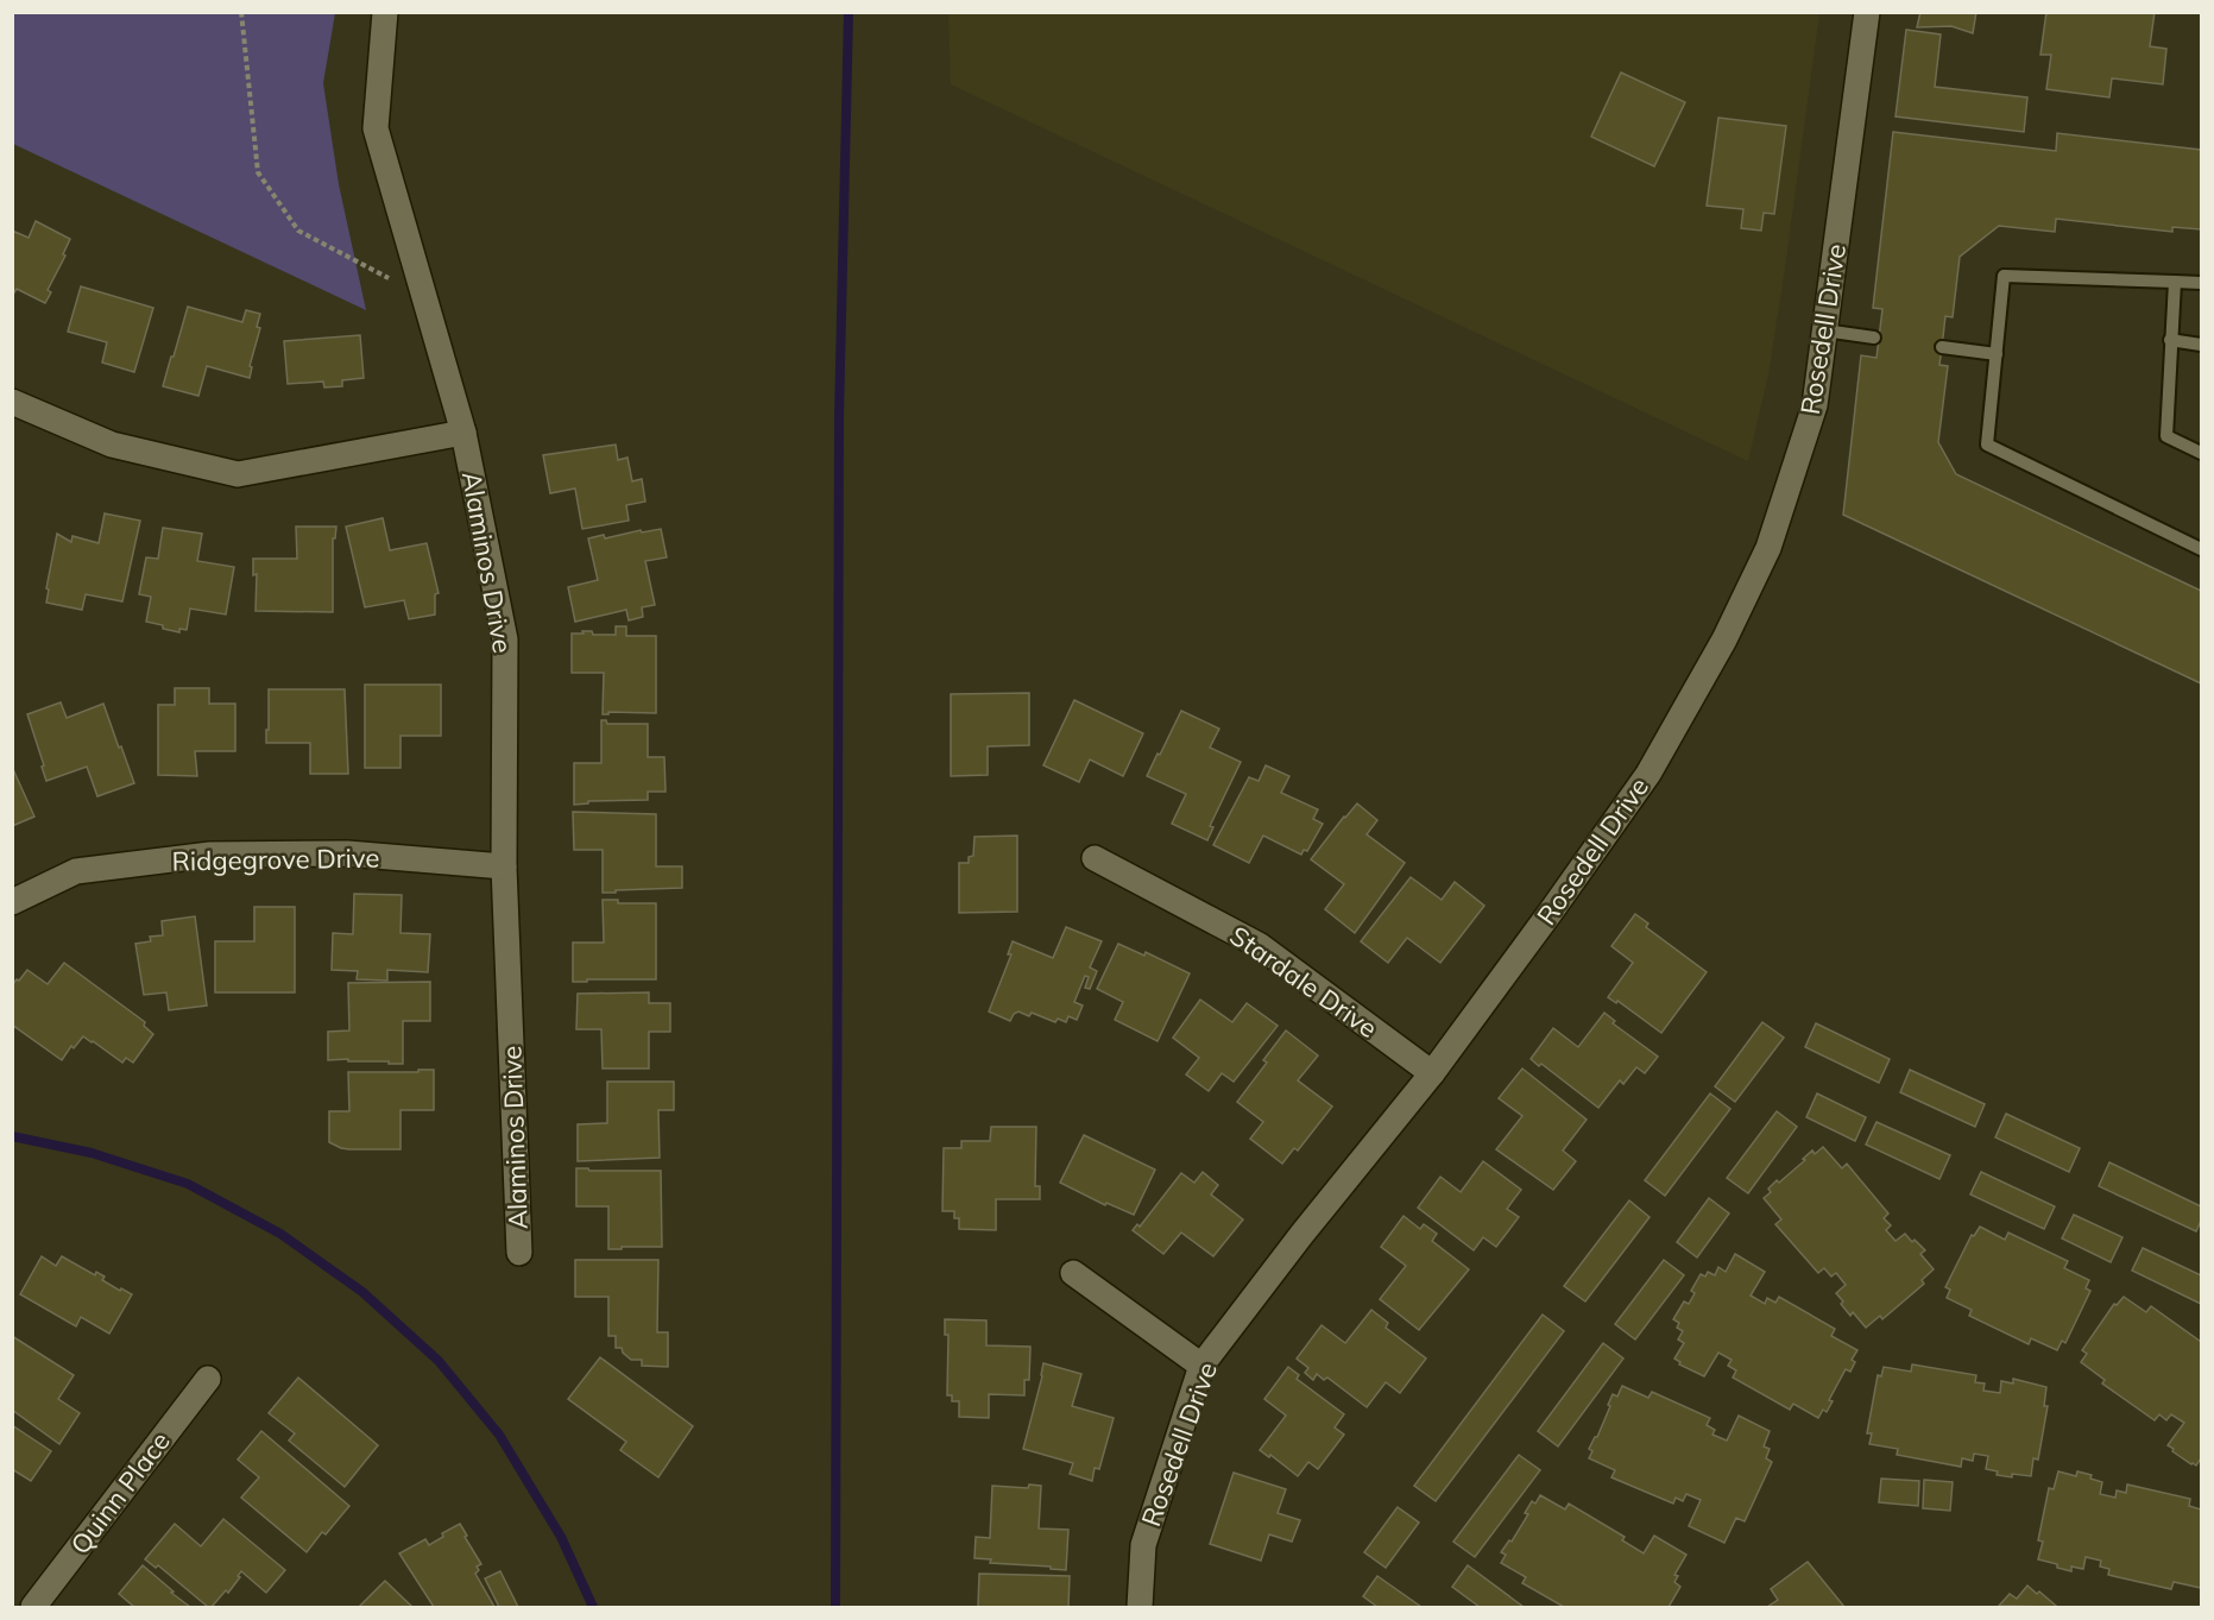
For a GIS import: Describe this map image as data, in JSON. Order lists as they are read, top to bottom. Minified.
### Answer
{"streets":{"street":["Rosedell Drive","Alaminos Drive","Ridgegrove Drive","Stardale Drive","Quinn Place"]},"crossings":[["Rosedell Drive","Stardale Drive"],["Alaminos Drive","Ridgegrove Drive"]]}
